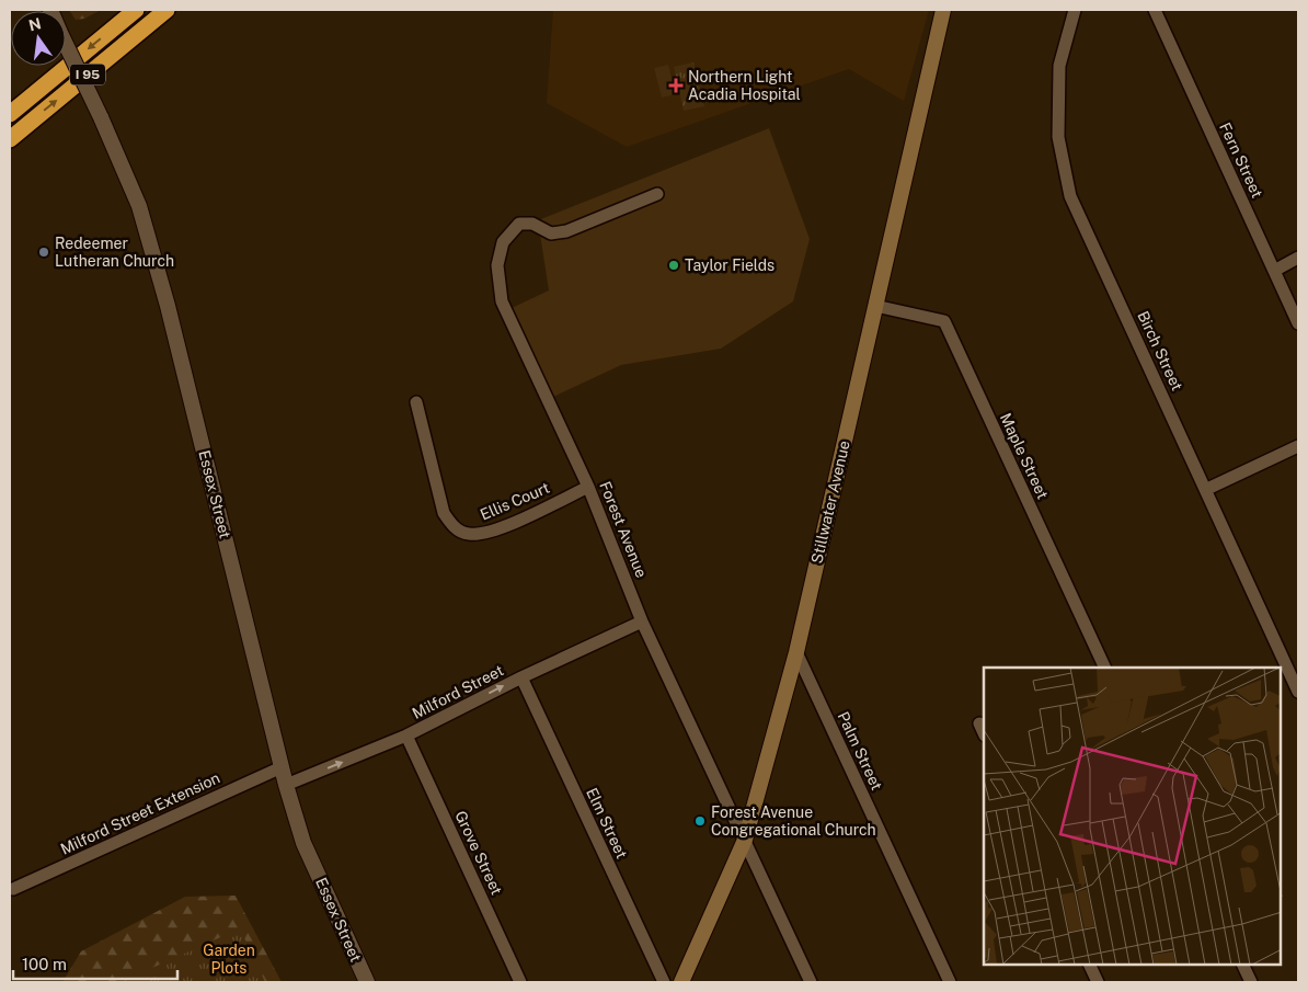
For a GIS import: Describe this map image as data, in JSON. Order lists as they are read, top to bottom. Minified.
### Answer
{"streets":{"highway":["I 95"],"main road":["Stillwater Avenue"],"street":["Fern Street","Birch Street","Maple Street","Essex Street","Ellis Court","Forest Avenue","Milford Street","Palm Street","Milford Street Extension","Elm Street","Grove Street"]},"crossings":[["Maple Street","Stillwater Avenue"],["Essex Street","Milford Street"],["Essex Street","Milford Street Extension"],["Ellis Court","Forest Avenue"],["Stillwater Avenue","Forest Avenue"],["Stillwater Avenue","Palm Street"],["Forest Avenue","Milford Street"],["Milford Street","Elm Street"],["Milford Street","Grove Street"]],"one_way":["Milford Street"],"parks":["Garden Plots"],"places":{"health":["Northern Light Acadia Hospital"],"other":["Redeemer Lutheran Church","Taylor Fields","Forest Avenue Congregational Church"]},"scale_bar":"100 m","north":"top"}
